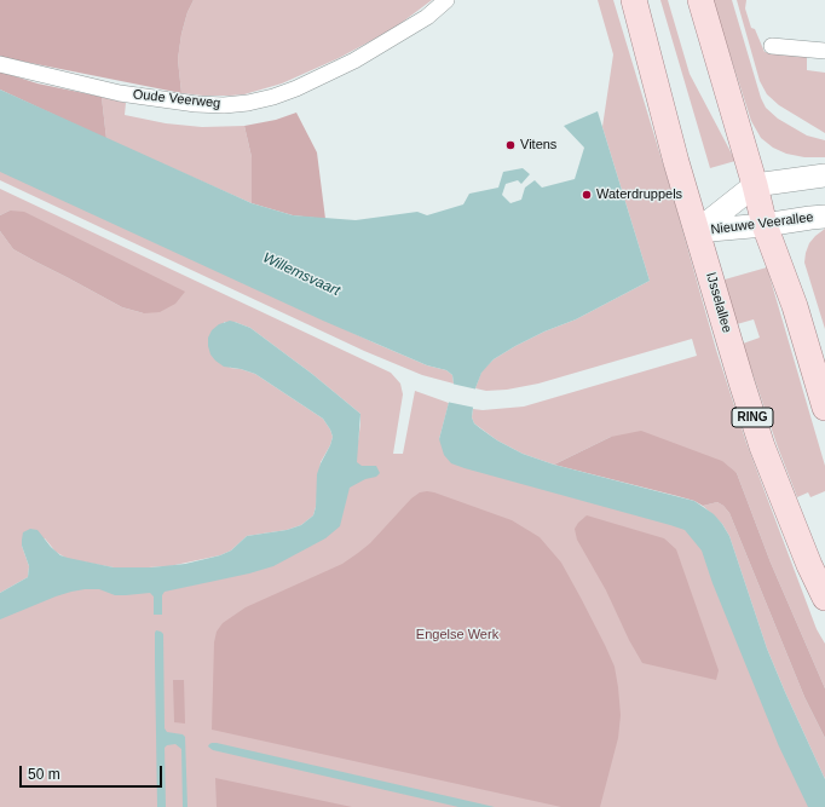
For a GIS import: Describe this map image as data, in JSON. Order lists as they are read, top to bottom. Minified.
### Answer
{"streets":{"main road":["Nieuwe Veerallee","IJsselallee","RING"],"street":["Oude Veerweg"]},"crossings":[["Nieuwe Veerallee","IJsselallee"]],"water":["Willemsvaart"],"parks":["Engelse Werk"],"places":["Vitens","Waterdruppels"],"scale_bar":"50 m"}
